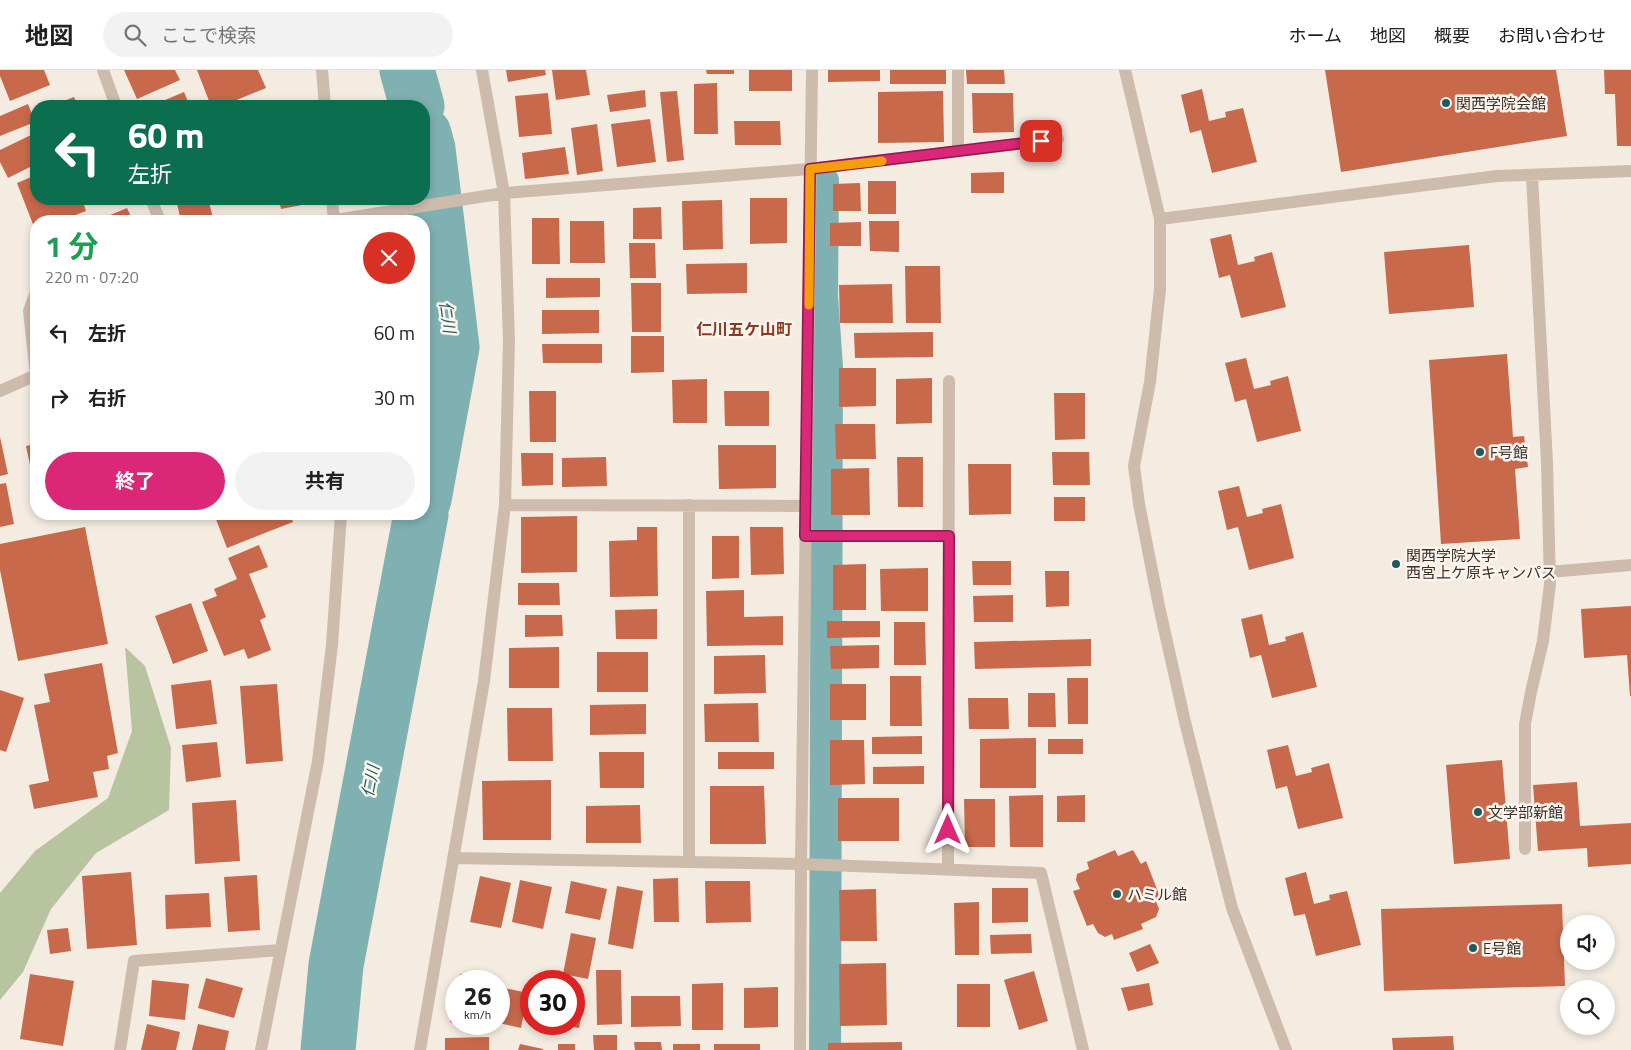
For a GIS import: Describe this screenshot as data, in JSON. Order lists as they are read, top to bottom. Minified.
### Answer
{"districts":["仁川五ケ山町"],"water":["仁川"],"places":["関西学院会館","F号館","関西学院大学 西宮上ケ原キャンパス","文学部新館","ハミル館","E号館"],"page":{"header":"地図","search":"ここで検索","nav":["ホーム","地図","概要","お問い合わせ"],"turn":["60 m","左折"],"heading":["1 分","220 m · 07:20"],"list":[{"name":"左折","value":"60 m"},{"name":"右折","value":"30 m"}],"buttons":["終了","共有"],"speed":"26 km/h","limit":"30"}}
